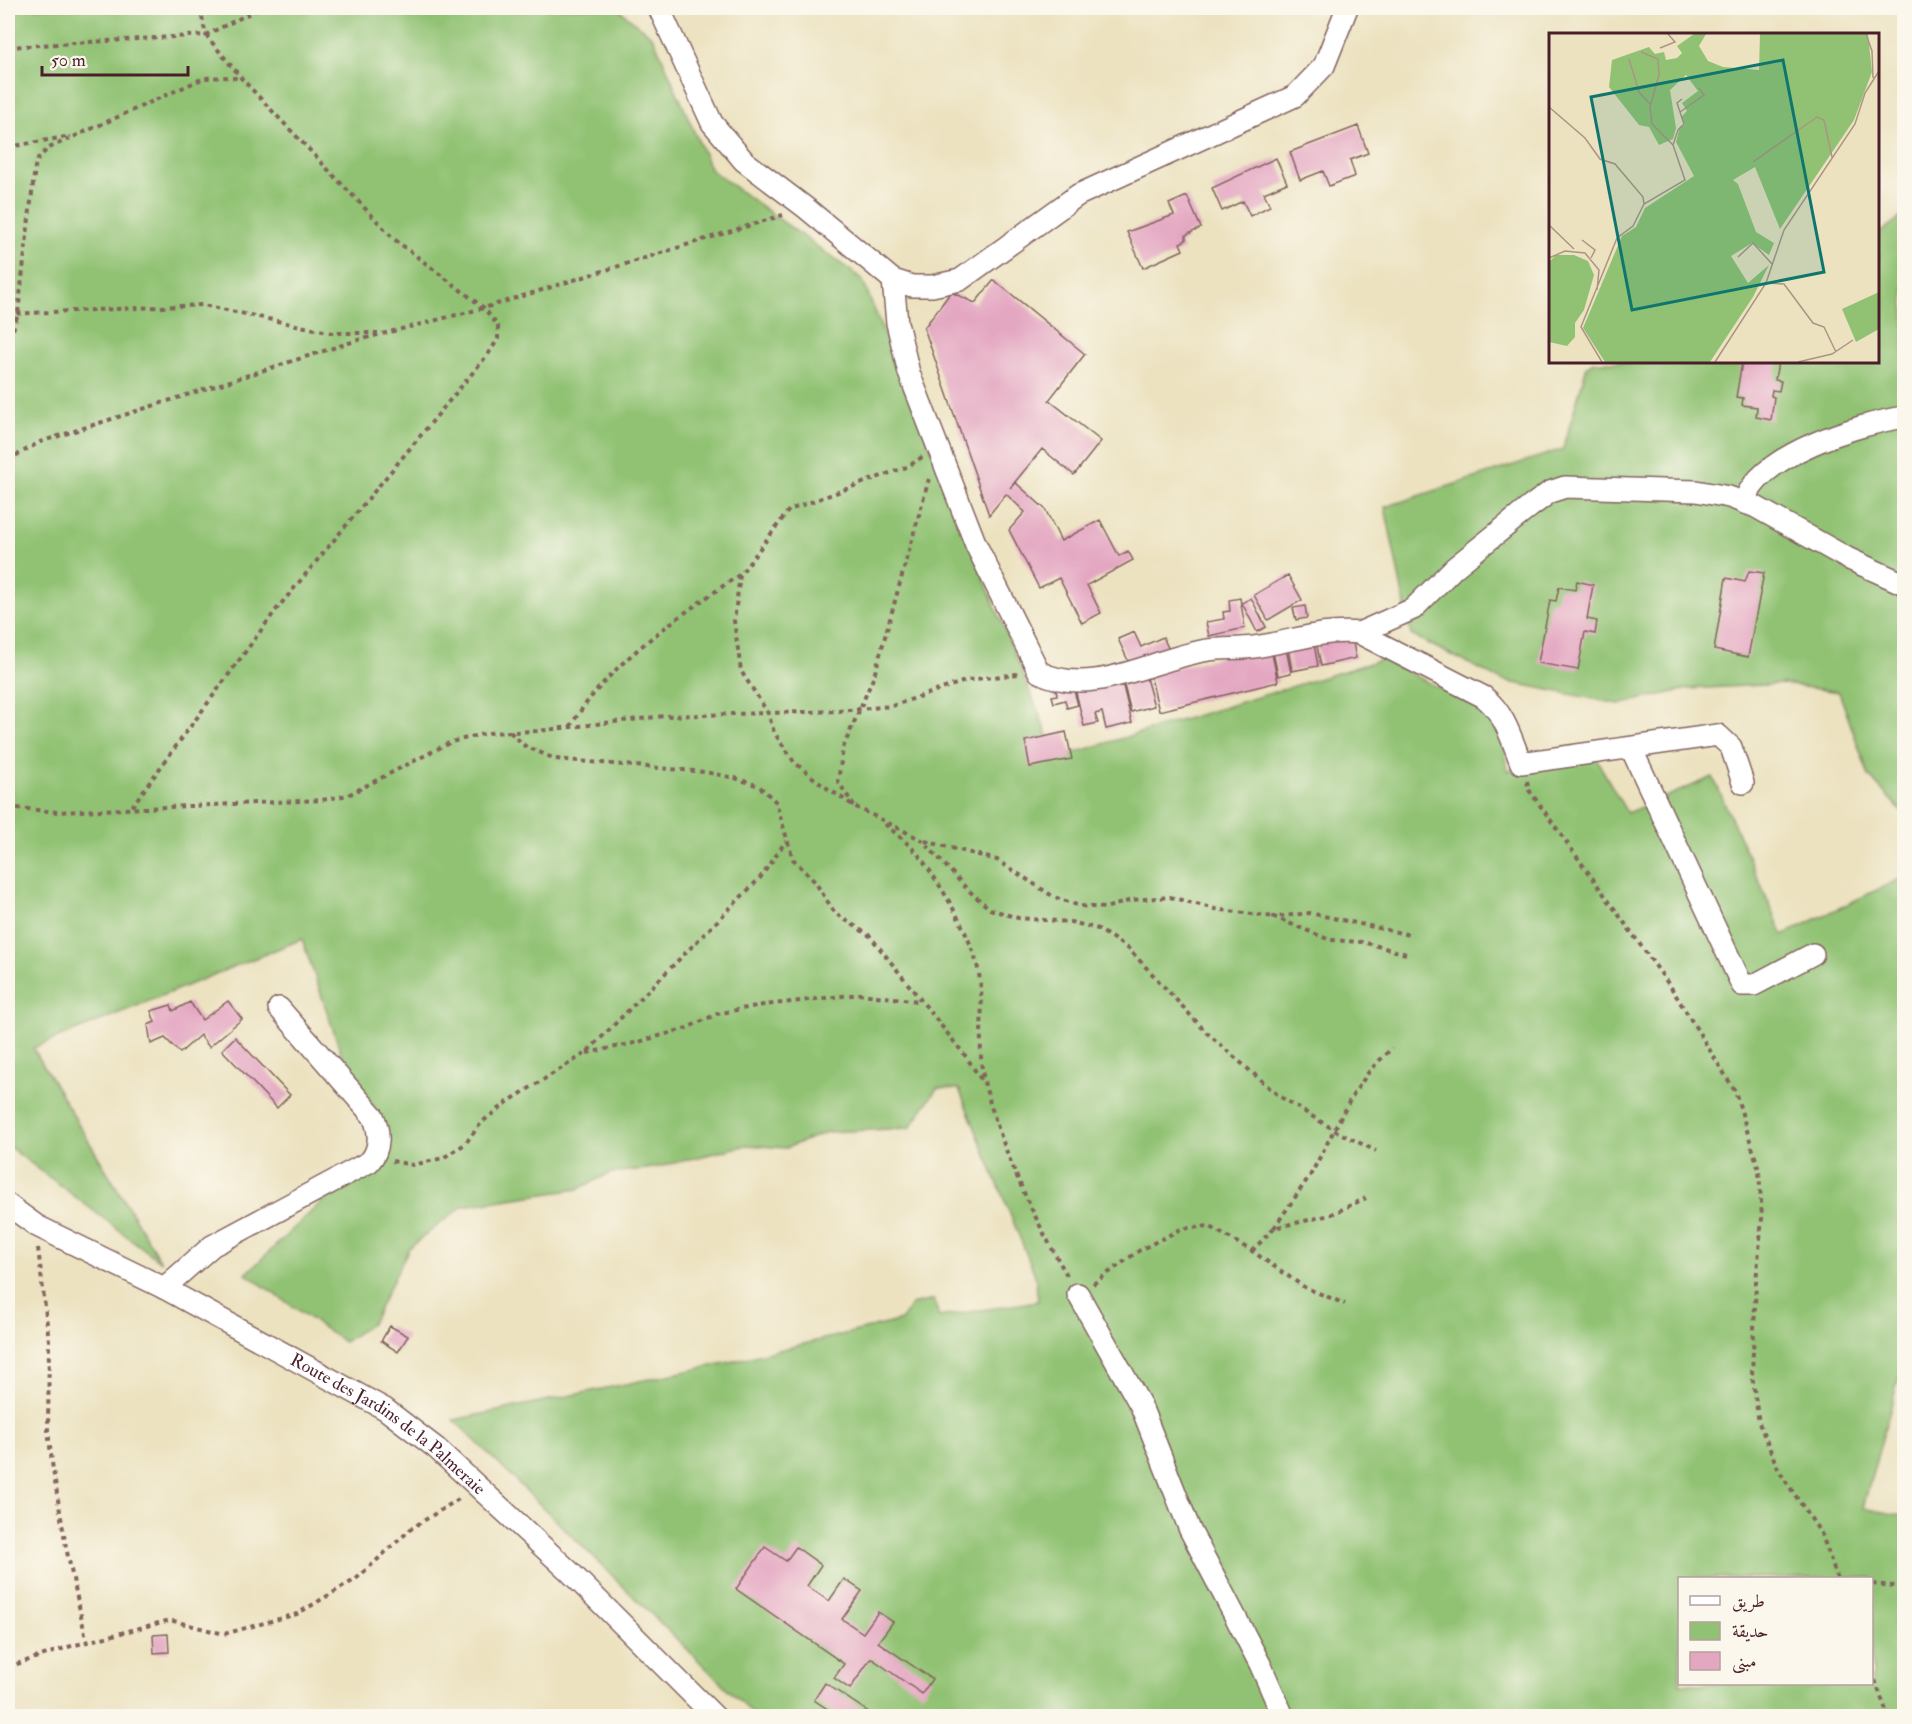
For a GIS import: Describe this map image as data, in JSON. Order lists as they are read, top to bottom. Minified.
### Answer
{"streets":{"street":["Route des Jardins de la Palmeraie"]},"legend":["طريق","حديقة","مبنى"],"scale_bar":"50 m"}
